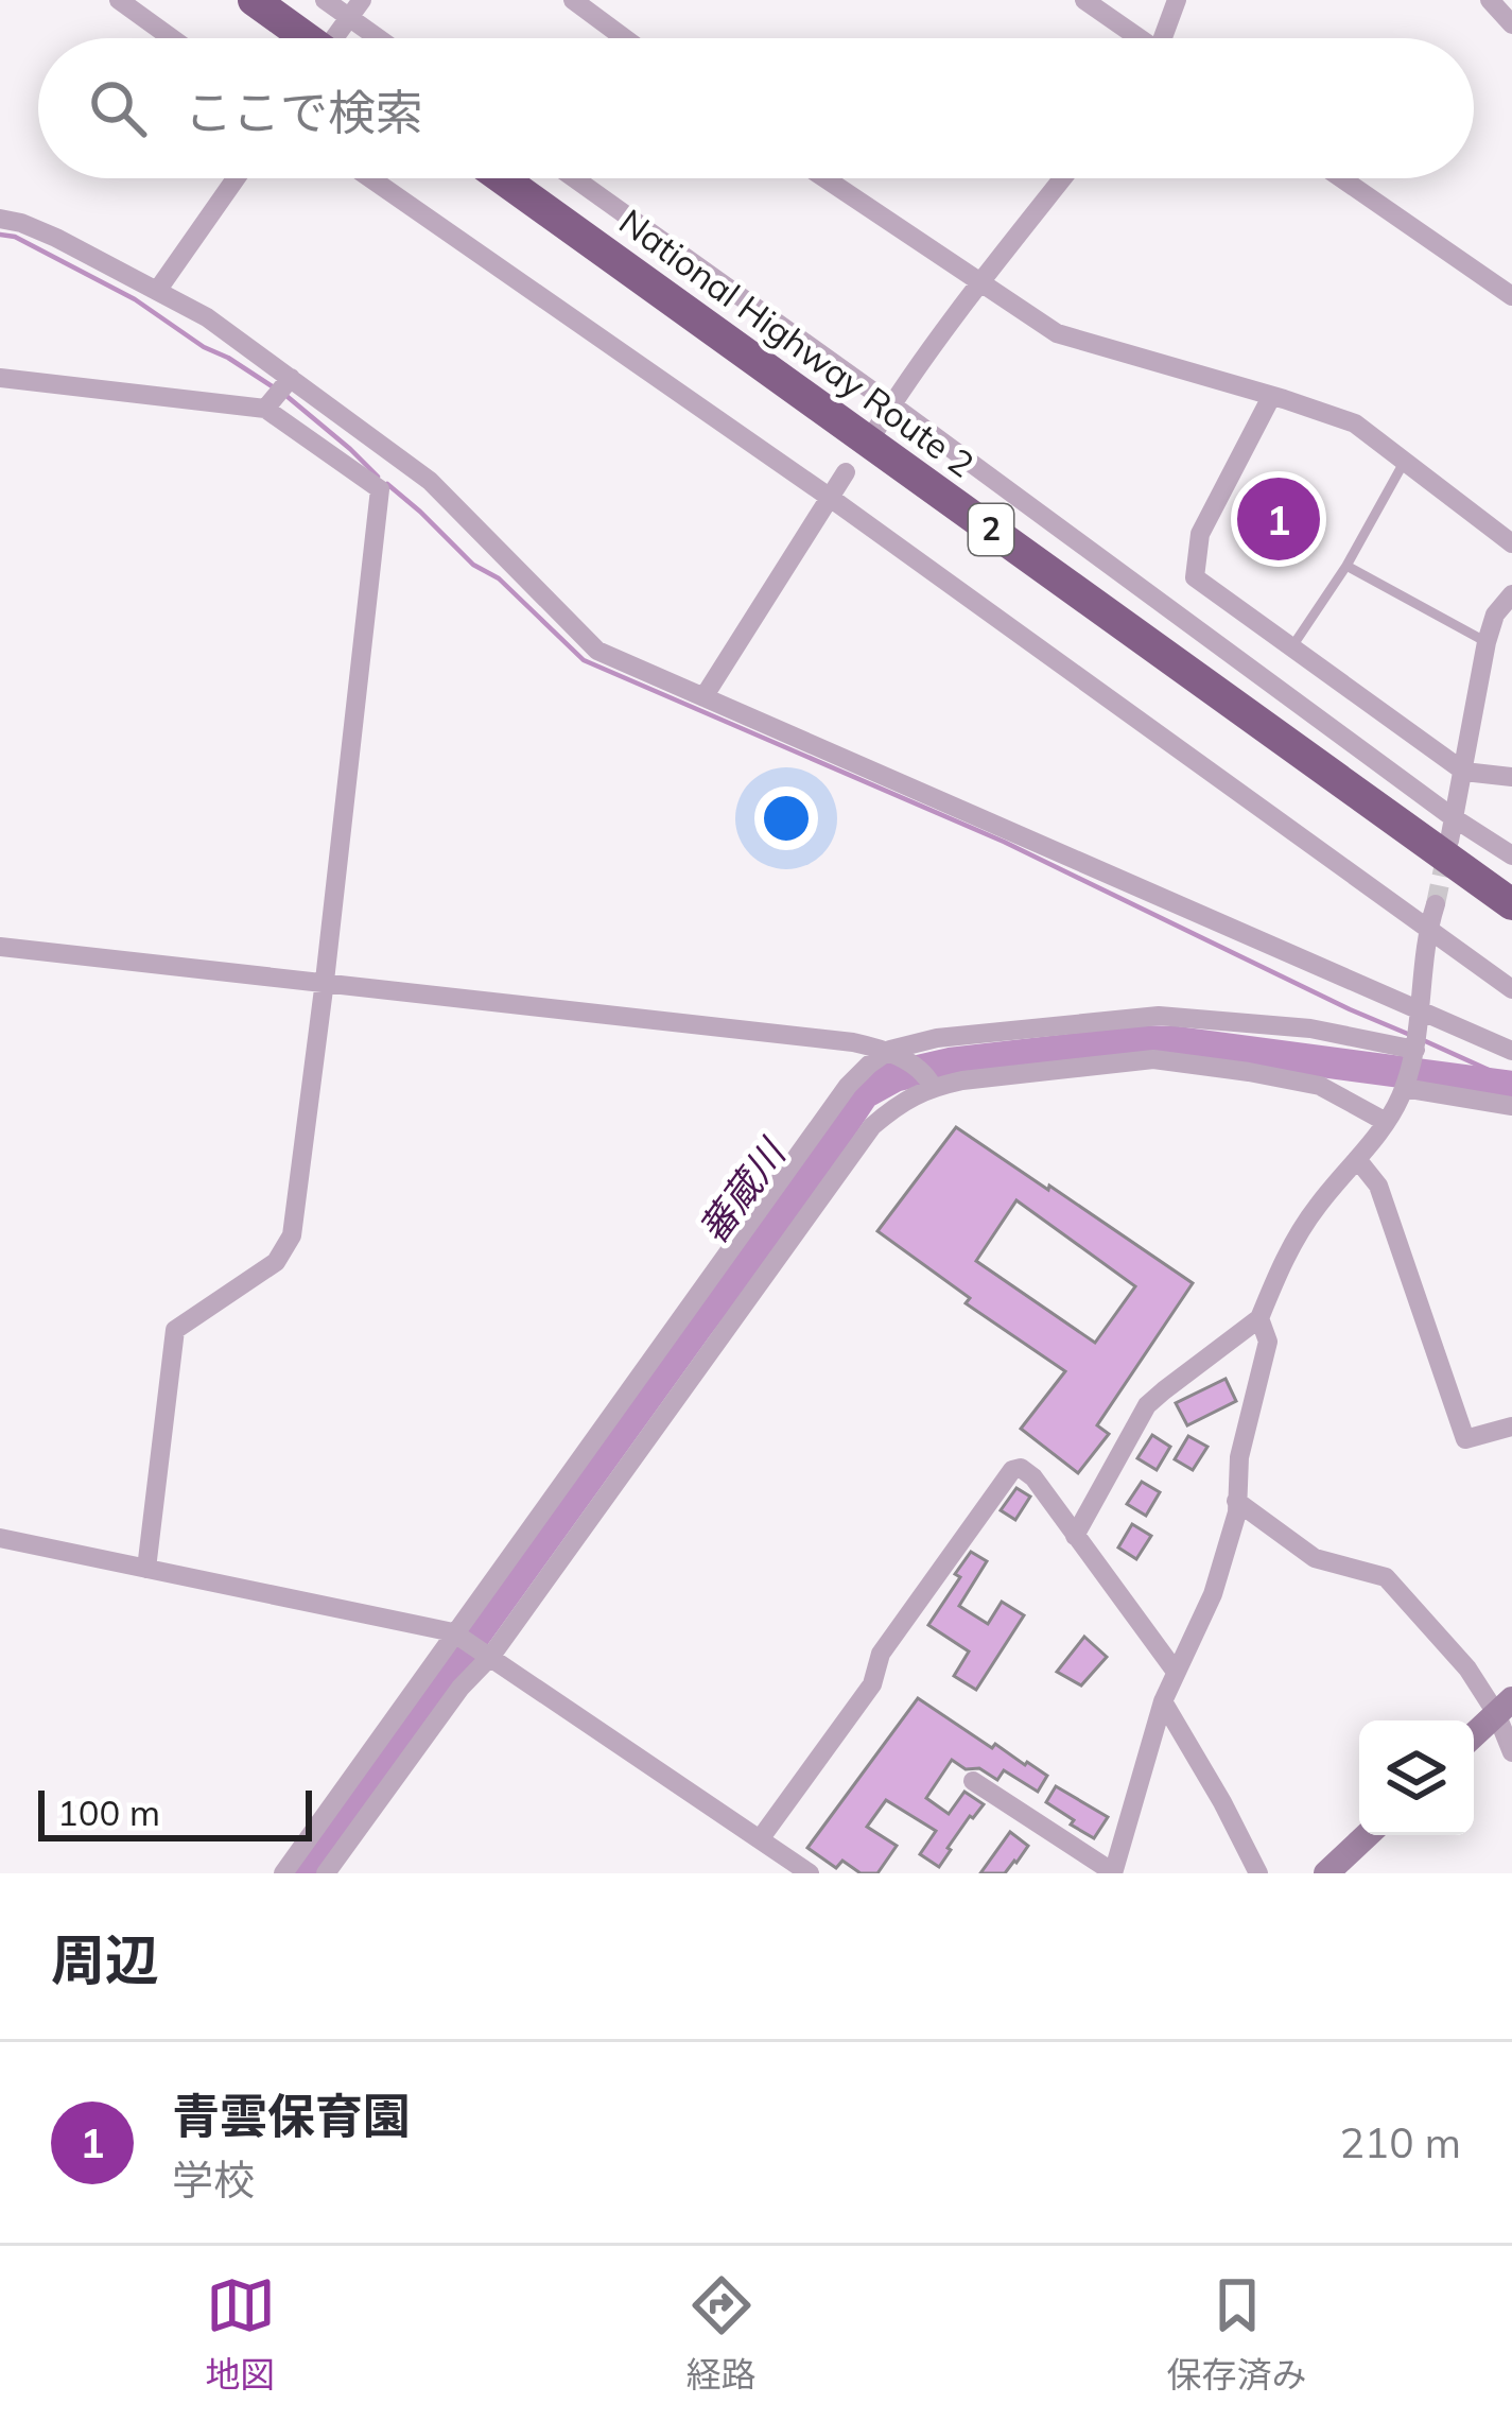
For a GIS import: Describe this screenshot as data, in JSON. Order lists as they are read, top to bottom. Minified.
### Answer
{"streets":{"highway":["National Highway Route 2","2"]},"water":["蕃蔵川"],"scale_bar":"100 m","page":{"search":"ここで検索","pins":"1","scale":"100 m","heading":"周辺","list":[{"mark":"1","name":"青雲保育園","note":"学校","value":"210 m"}],"nav":["地図","経路","保存済み"]}}
